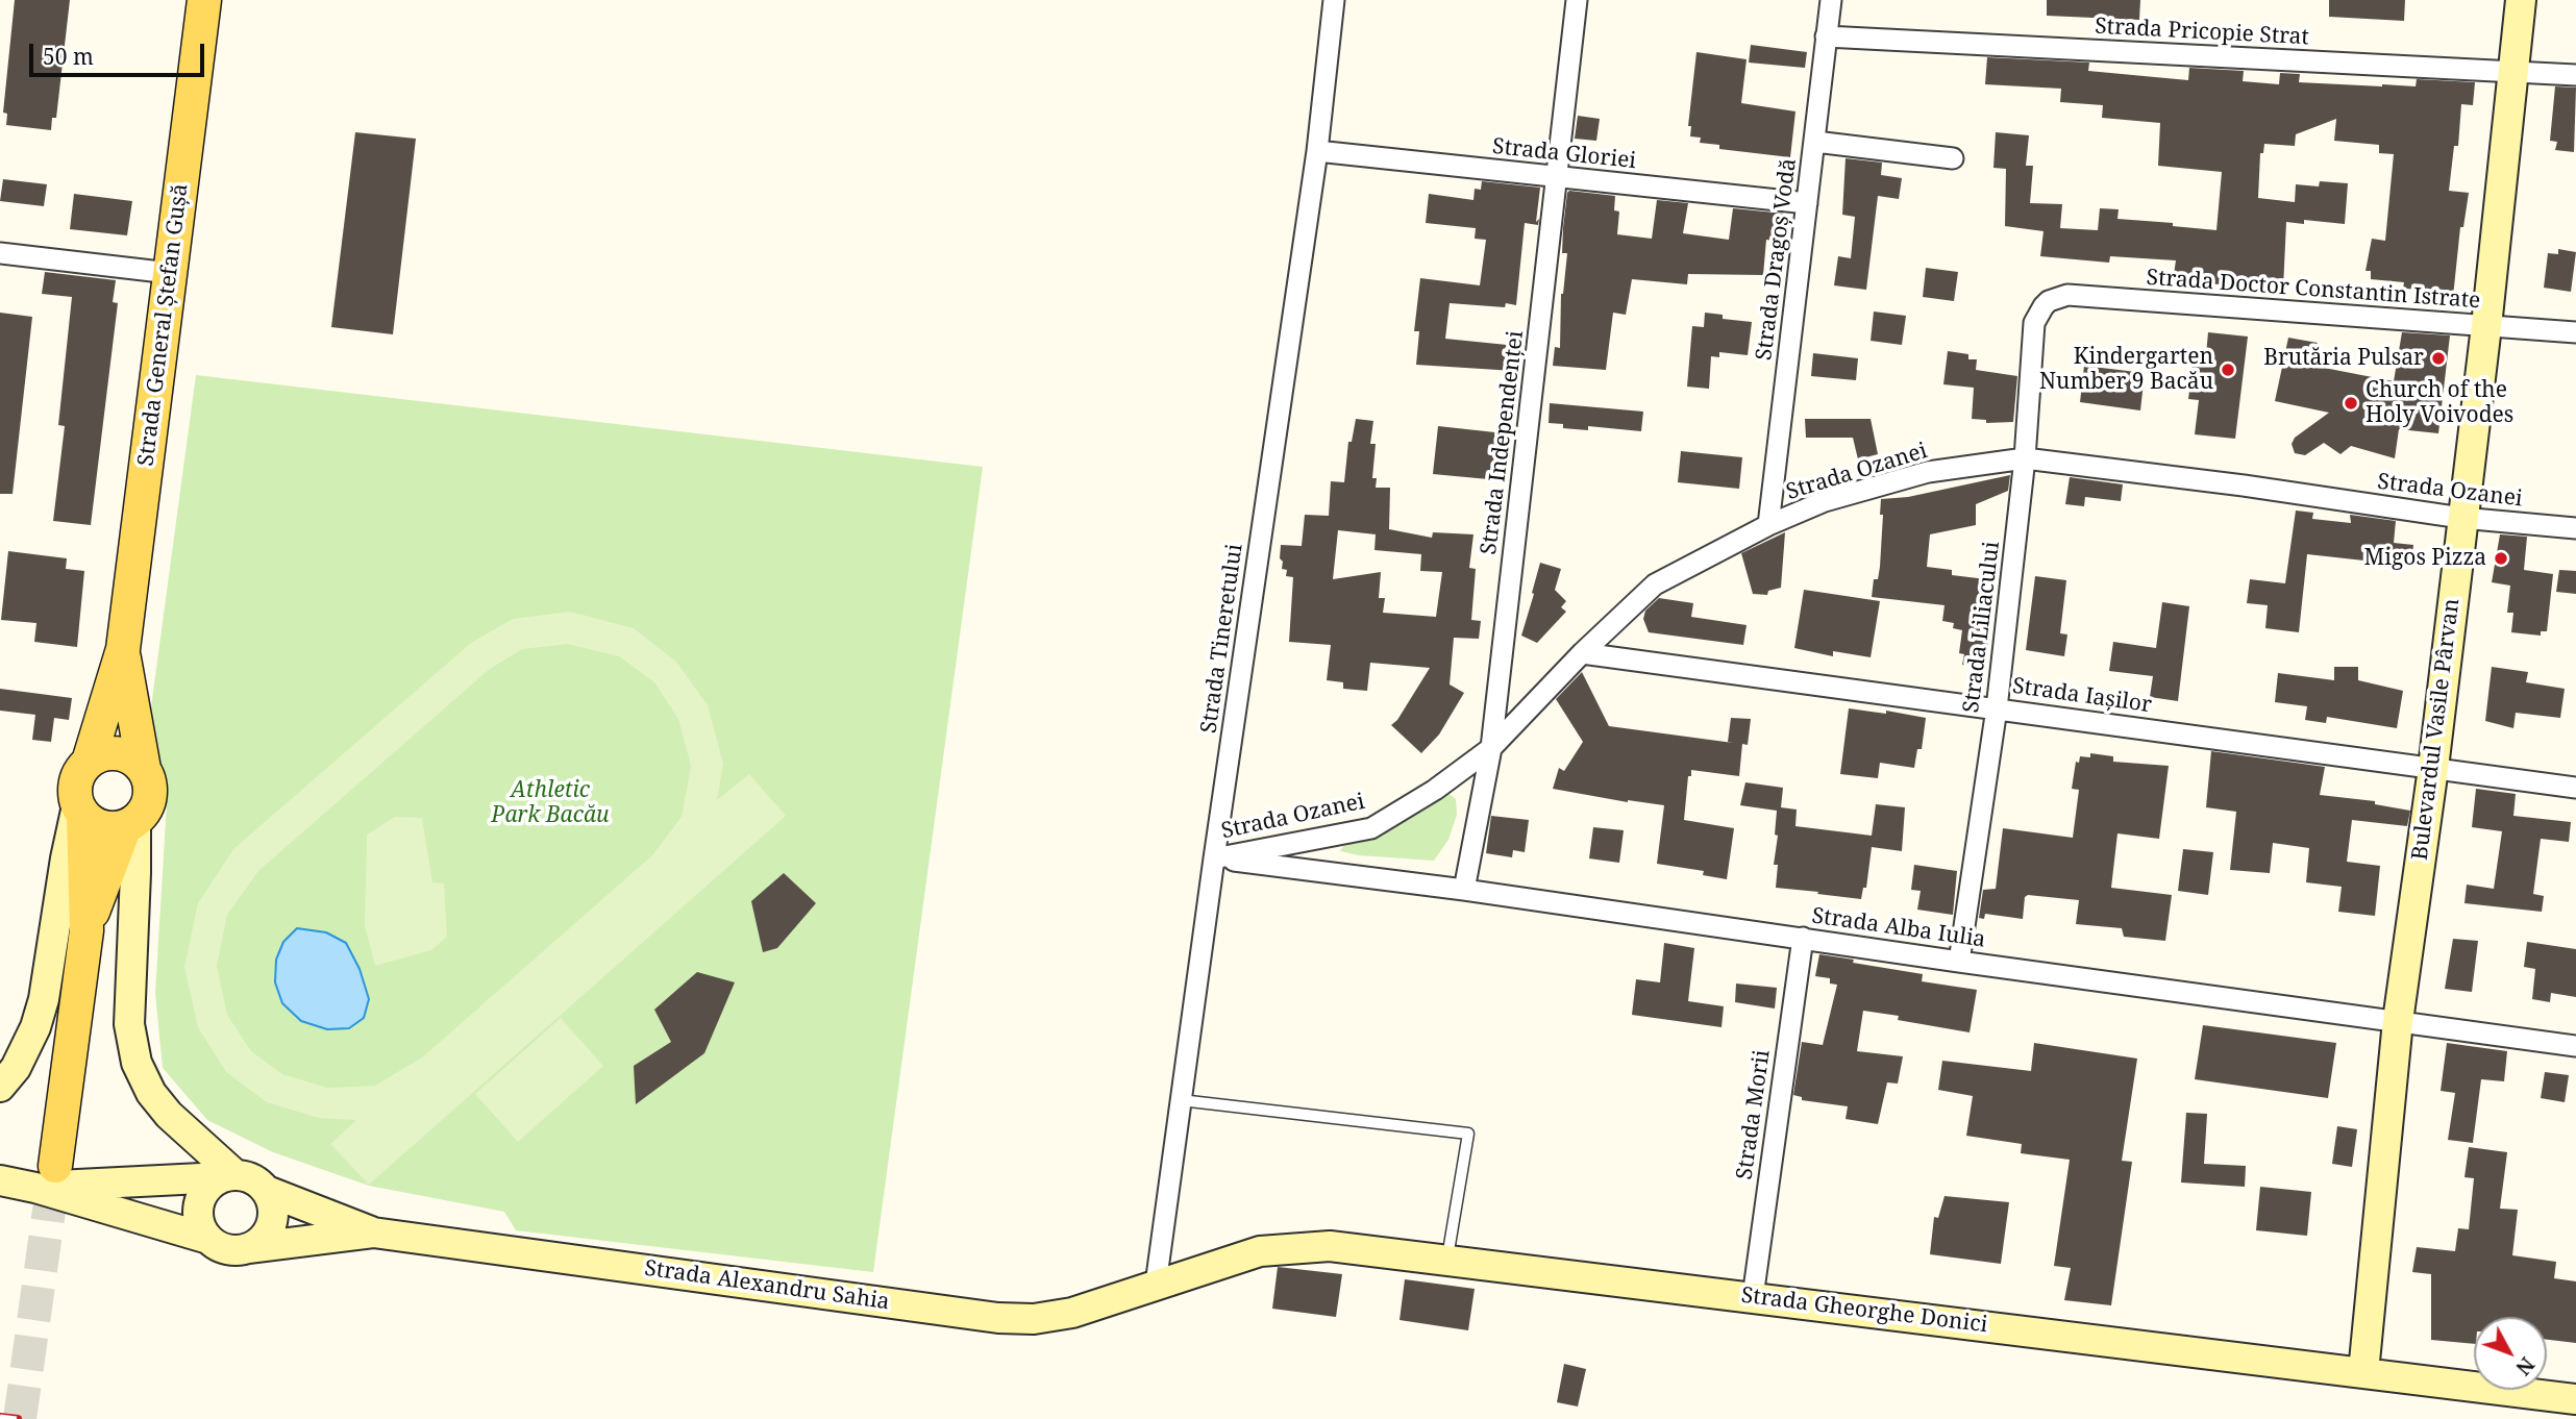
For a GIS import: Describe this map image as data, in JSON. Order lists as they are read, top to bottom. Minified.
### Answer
{"streets":{"main road":["Strada General Ștefan Gușă"],"street":["Strada Pricopie Strat","Strada Gloriei","Strada Dragoș Vodă","Strada Doctor Constantin Istrate","Strada Independenței","Strada Ozanei","Strada Liliacului","Strada Tineretului","Strada Iașilor","Bulevardul Vasile Pârvan","Strada Alba Iulia","Strada Morii","Strada Alexandru Sahia","Strada Gheorghe Donici"]},"crossings":[["Strada Pricopie Strat","Strada Dragoș Vodă"],["Strada Pricopie Strat","Bulevardul Vasile Pârvan"],["Strada Gloriei","Strada Dragoș Vodă"],["Strada Gloriei","Strada Independenței"],["Strada Gloriei","Strada Tineretului"],["Strada Dragoș Vodă","Strada Ozanei"],["Strada Doctor Constantin Istrate","Strada Liliacului"],["Strada Doctor Constantin Istrate","Bulevardul Vasile Pârvan"],["Strada Independenței","Strada Ozanei"],["Strada Independenței","Strada Alba Iulia"],["Strada Ozanei","Strada Liliacului"],["Strada Ozanei","Strada Tineretului"],["Strada Ozanei","Strada Iașilor"],["Strada Ozanei","Bulevardul Vasile Pârvan"],["Strada Ozanei","Strada Alba Iulia"],["Strada Liliacului","Strada Iașilor"],["Strada Liliacului","Strada Alba Iulia"],["Strada Tineretului","Strada Alba Iulia"],["Strada Tineretului","Strada Alexandru Sahia"],["Strada Tineretului","Strada Gheorghe Donici"],["Strada Iașilor","Bulevardul Vasile Pârvan"],["Bulevardul Vasile Pârvan","Strada Alba Iulia"],["Bulevardul Vasile Pârvan","Strada Gheorghe Donici"],["Strada Alba Iulia","Strada Morii"],["Strada Morii","Strada Gheorghe Donici"],["Strada Alexandru Sahia","Strada Gheorghe Donici"]],"parks":["Athletic Park Bacău"],"places":["Brutăria Pulsar","Kindergarten Number 9 Bacău","Church of the Holy Voivodes","Migos Pizza"],"scale_bar":"50 m","north":"bottom right"}
